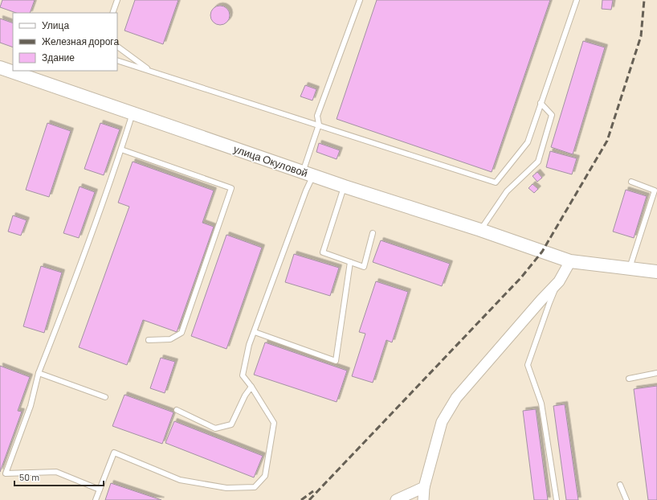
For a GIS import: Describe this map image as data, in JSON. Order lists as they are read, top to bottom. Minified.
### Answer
{"streets":{"street":["улица Окуловой"]},"legend":["Улица","Железная дорога","Здание"],"scale_bar":"50 m"}
